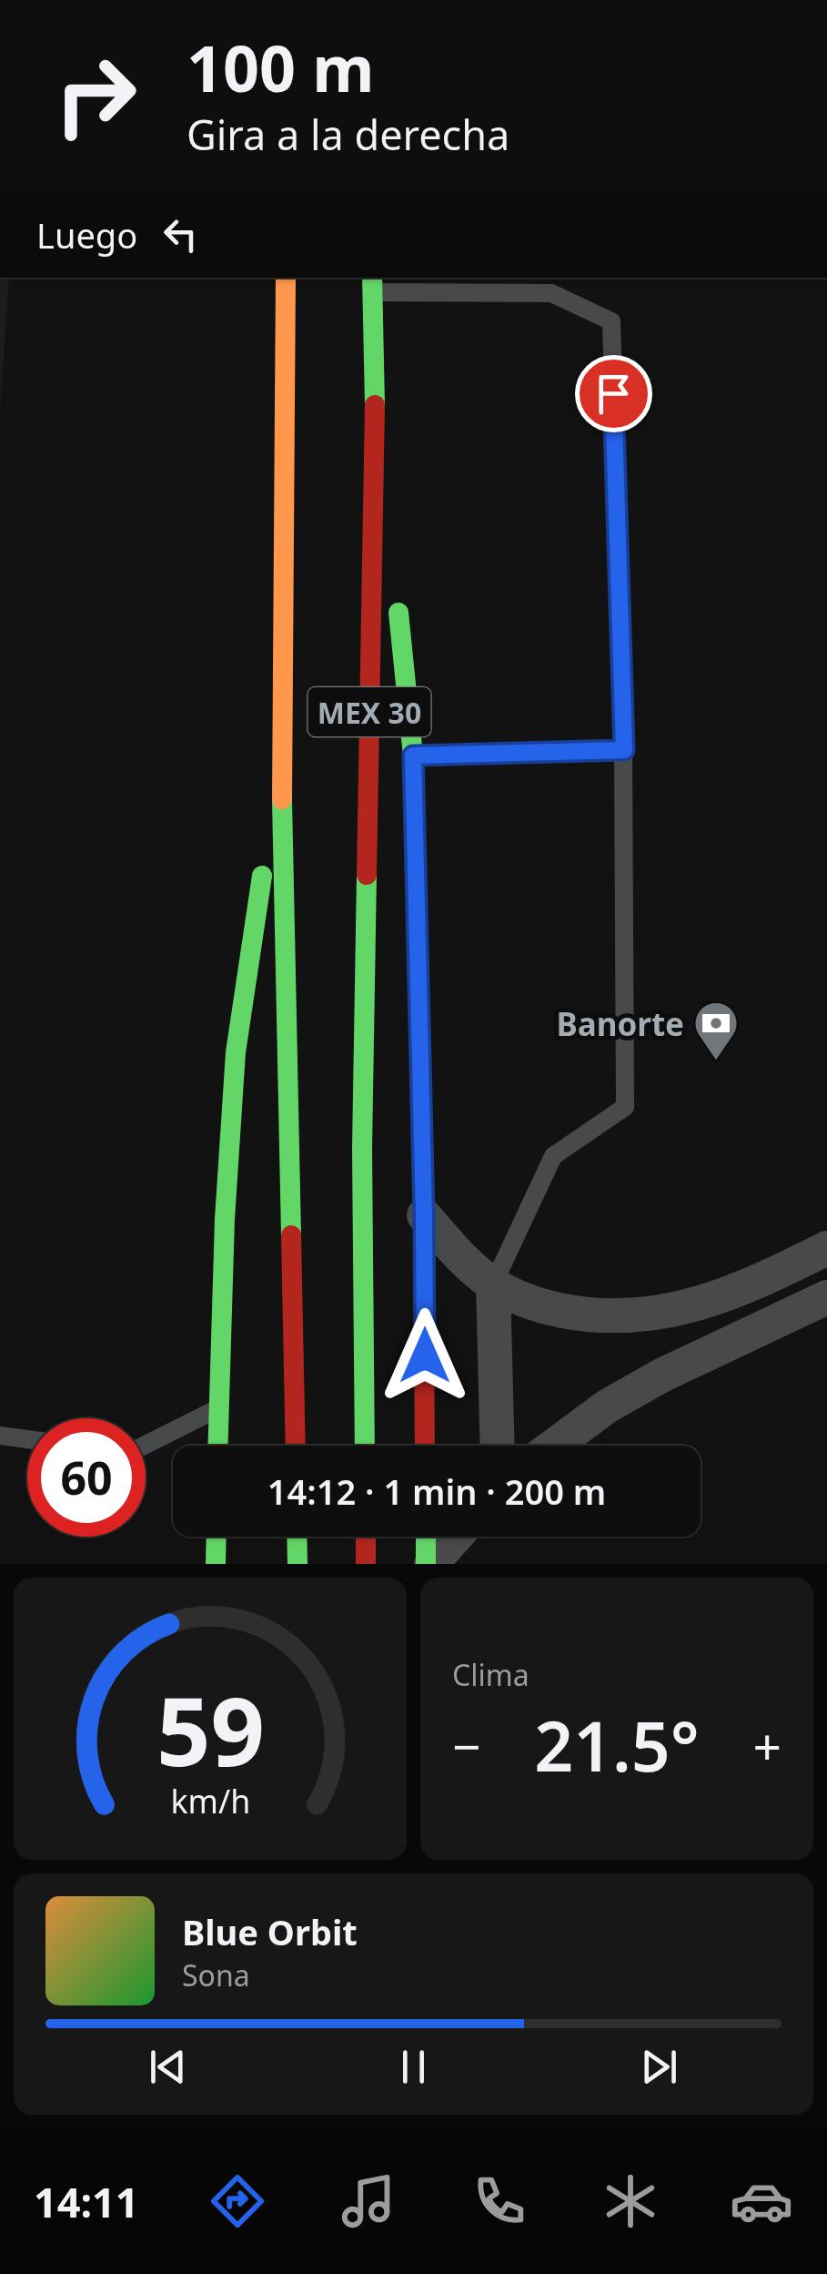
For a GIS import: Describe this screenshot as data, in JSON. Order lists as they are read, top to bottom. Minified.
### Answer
{"streets":{"main road":["MEX 30"]},"places":{"bank":["Banorte"]},"page":{"turn":["100 m","Gira a la derecha"],"then":"Luego","limit":"60","trip":"14:12 · 1 min · 200 m","tile":"Clima","heat":["−","21.5°","+"],"song":["Blue Orbit","Sona"],"tabs":"14:11","gauge":["59","km/h"]}}
